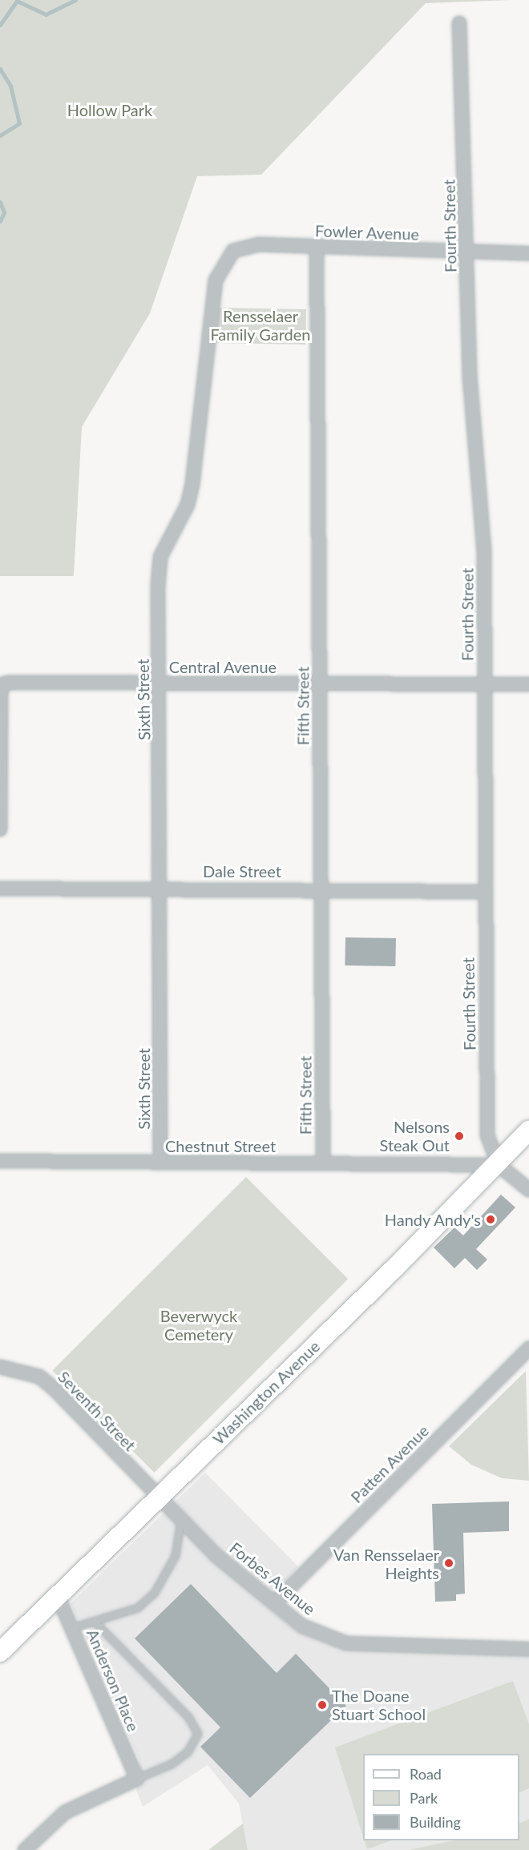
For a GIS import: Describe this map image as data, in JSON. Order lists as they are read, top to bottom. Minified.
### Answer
{"streets":{"street":["Fourth Street","Fowler Avenue","Central Avenue","Sixth Street","Fifth Street","Dale Street","Chestnut Street","Washington Avenue","Seventh Street","Patten Avenue","Forbes Avenue","Anderson Place"]},"crossings":[["Fourth Street","Fowler Avenue"],["Fourth Street","Central Avenue"],["Fourth Street","Dale Street"],["Fourth Street","Chestnut Street"],["Fourth Street","Washington Avenue"],["Fowler Avenue","Sixth Street"],["Fowler Avenue","Fifth Street"],["Central Avenue","Sixth Street"],["Central Avenue","Fifth Street"],["Sixth Street","Dale Street"],["Sixth Street","Chestnut Street"],["Fifth Street","Dale Street"],["Fifth Street","Chestnut Street"],["Chestnut Street","Washington Avenue"],["Washington Avenue","Seventh Street"],["Washington Avenue","Forbes Avenue"],["Washington Avenue","Anderson Place"],["Seventh Street","Forbes Avenue"],["Patten Avenue","Forbes Avenue"]],"parks":["Hollow Park","Rensselaer Family Garden","Beverwyck Cemetery"],"places":["Nelsons Steak Out","Handy Andy's","Van Rensselaer Heights","The Doane Stuart School"],"legend":["Road","Park","Building"]}
